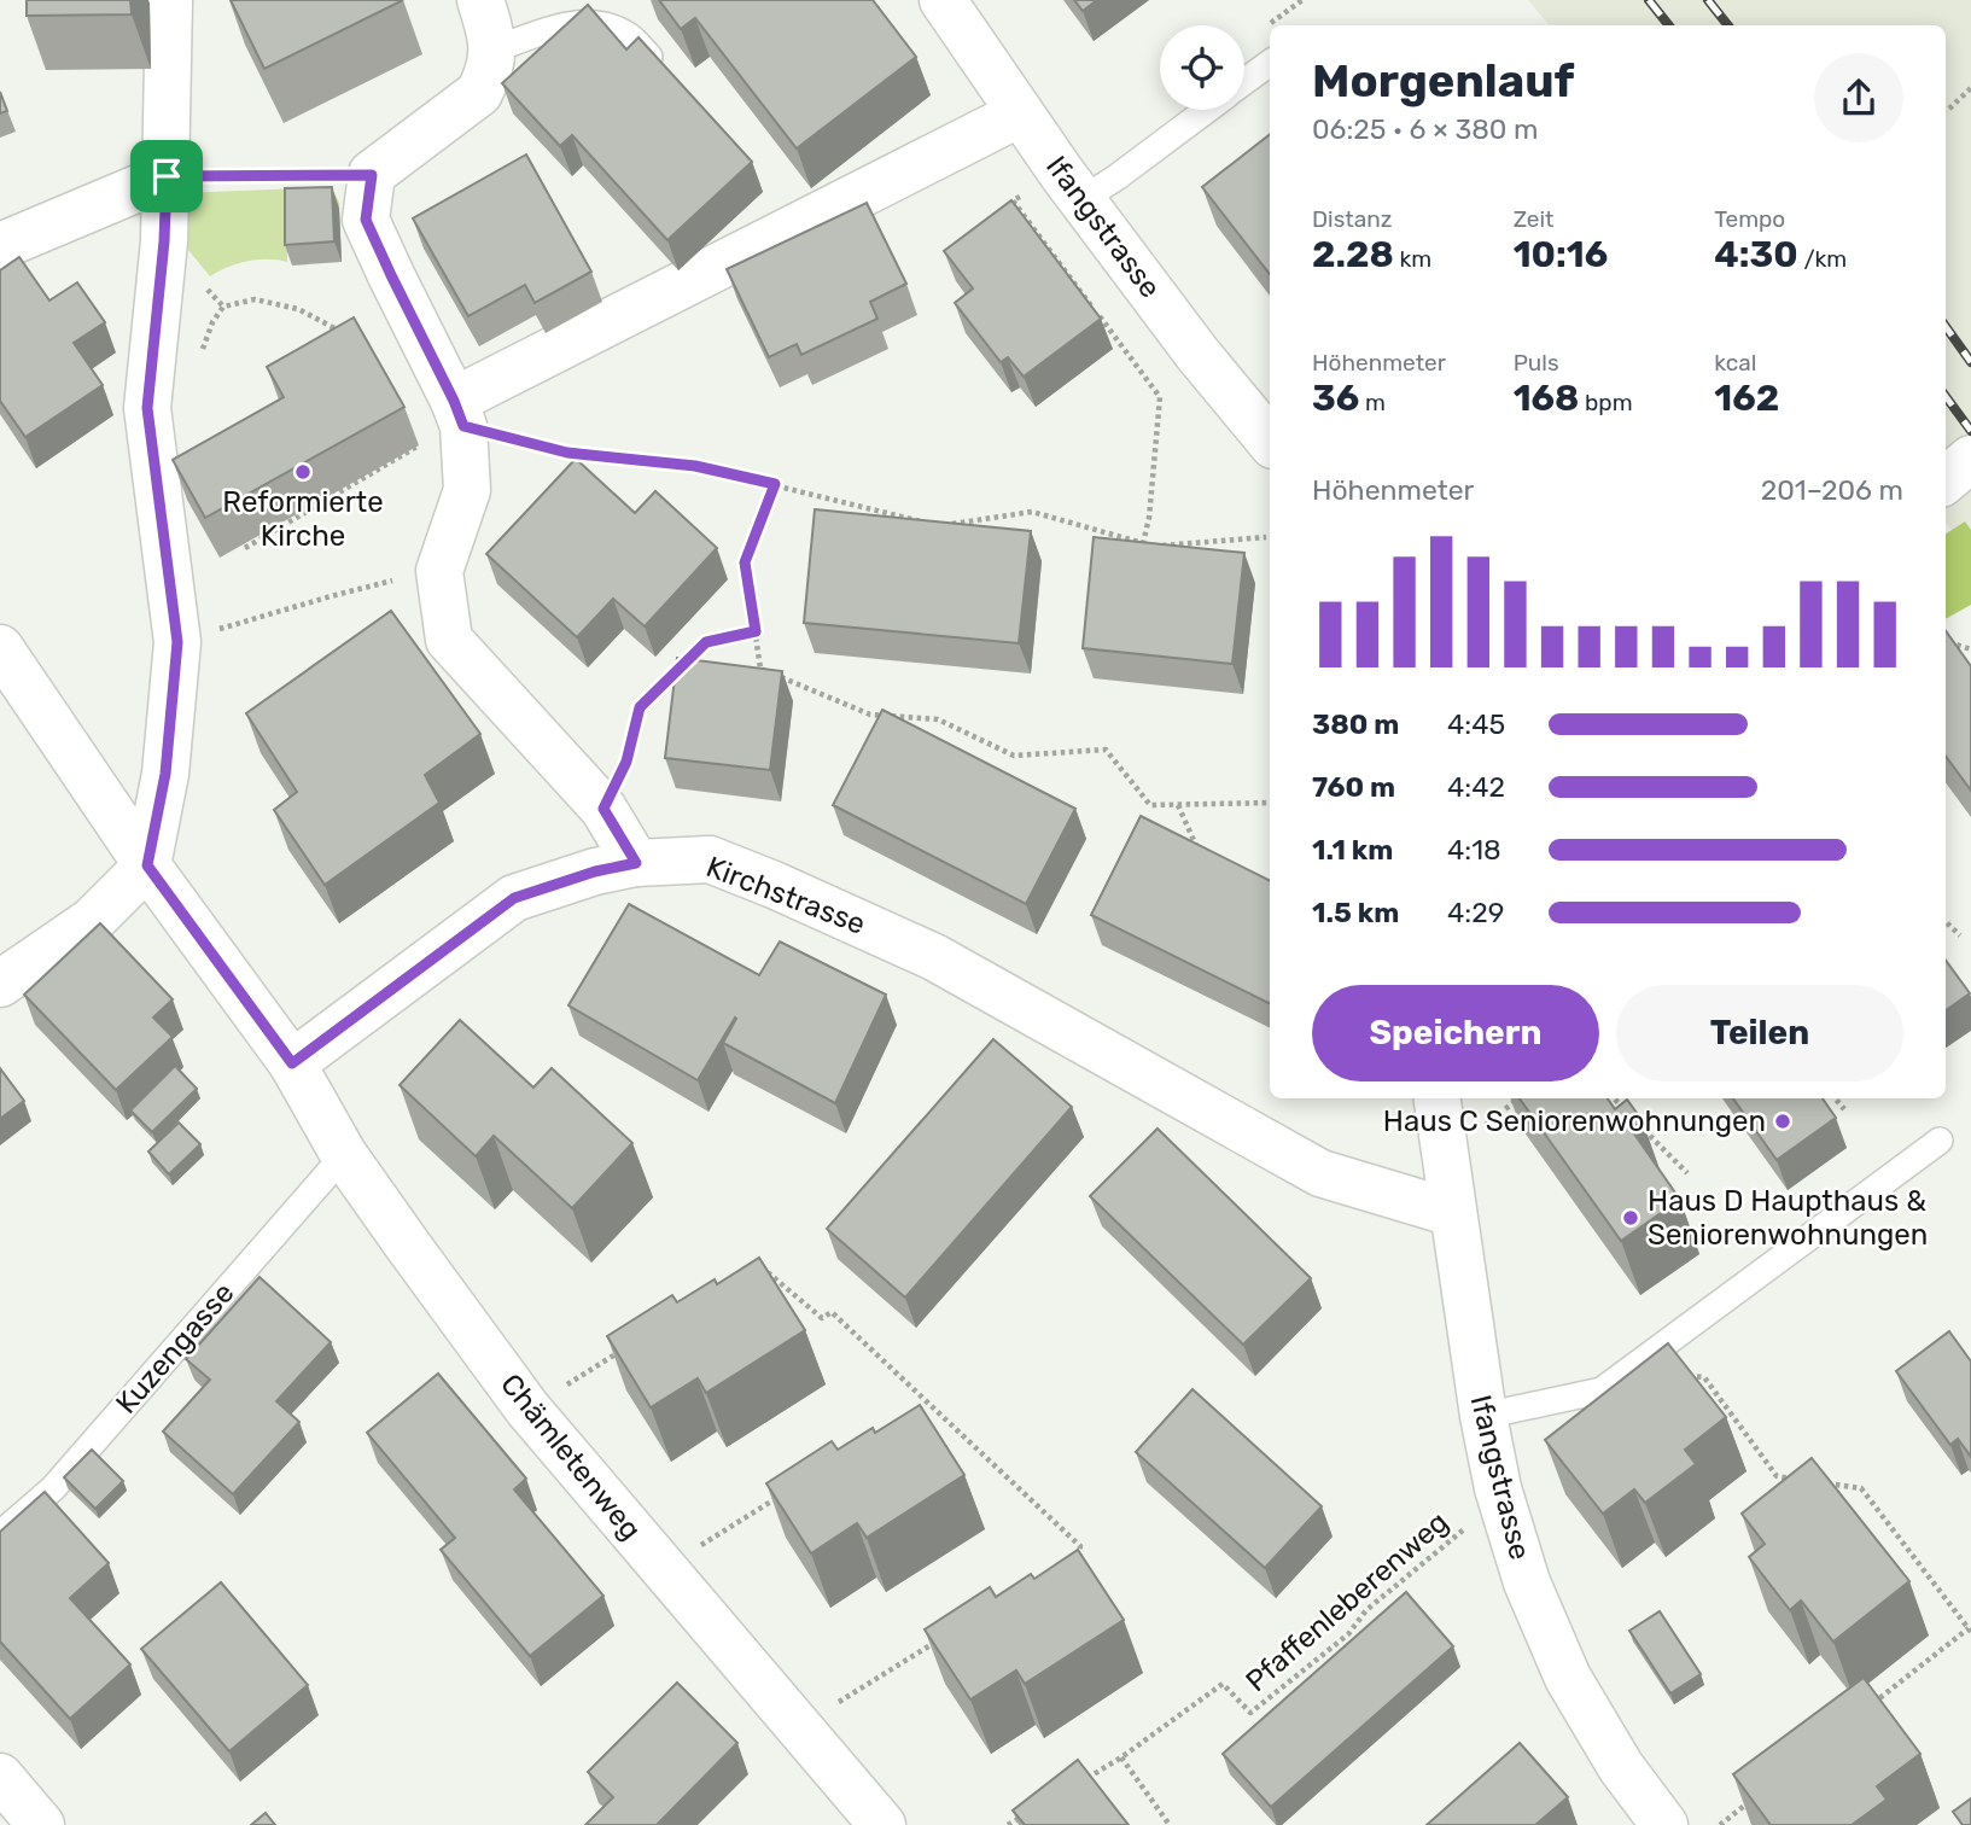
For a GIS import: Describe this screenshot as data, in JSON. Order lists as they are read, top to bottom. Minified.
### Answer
{"streets":{"street":["Ifangstrasse","Kirchstrasse","Chämletenweg"],"lane":["Kuzengasse"],"path":["Pfaffenleberenweg"]},"crossings":[["Ifangstrasse","Kirchstrasse"],["Ifangstrasse","Pfaffenleberenweg"],["Kirchstrasse","Chämletenweg"],["Kuzengasse","Chämletenweg"]],"places":["Reformierte Kirche","Haus C Seniorenwohnungen","Haus D Haupthaus & Seniorenwohnungen"],"page":{"heading":["Morgenlauf","06:25 · 6 × 380 m"],"stats":[["Distanz","2.28 km"],["Zeit","10:16"],["Tempo","4:30 /km"],["Höhenmeter","36 m"],["Puls","168 bpm"],["kcal","162"]],"chart":["Höhenmeter","201–206 m"],"list":[{"name":"380 m","note":"4:45"},{"name":"760 m","note":"4:42"},{"name":"1.1 km","note":"4:18"},{"name":"1.5 km","note":"4:29"}],"buttons":["Speichern","Teilen"]}}
